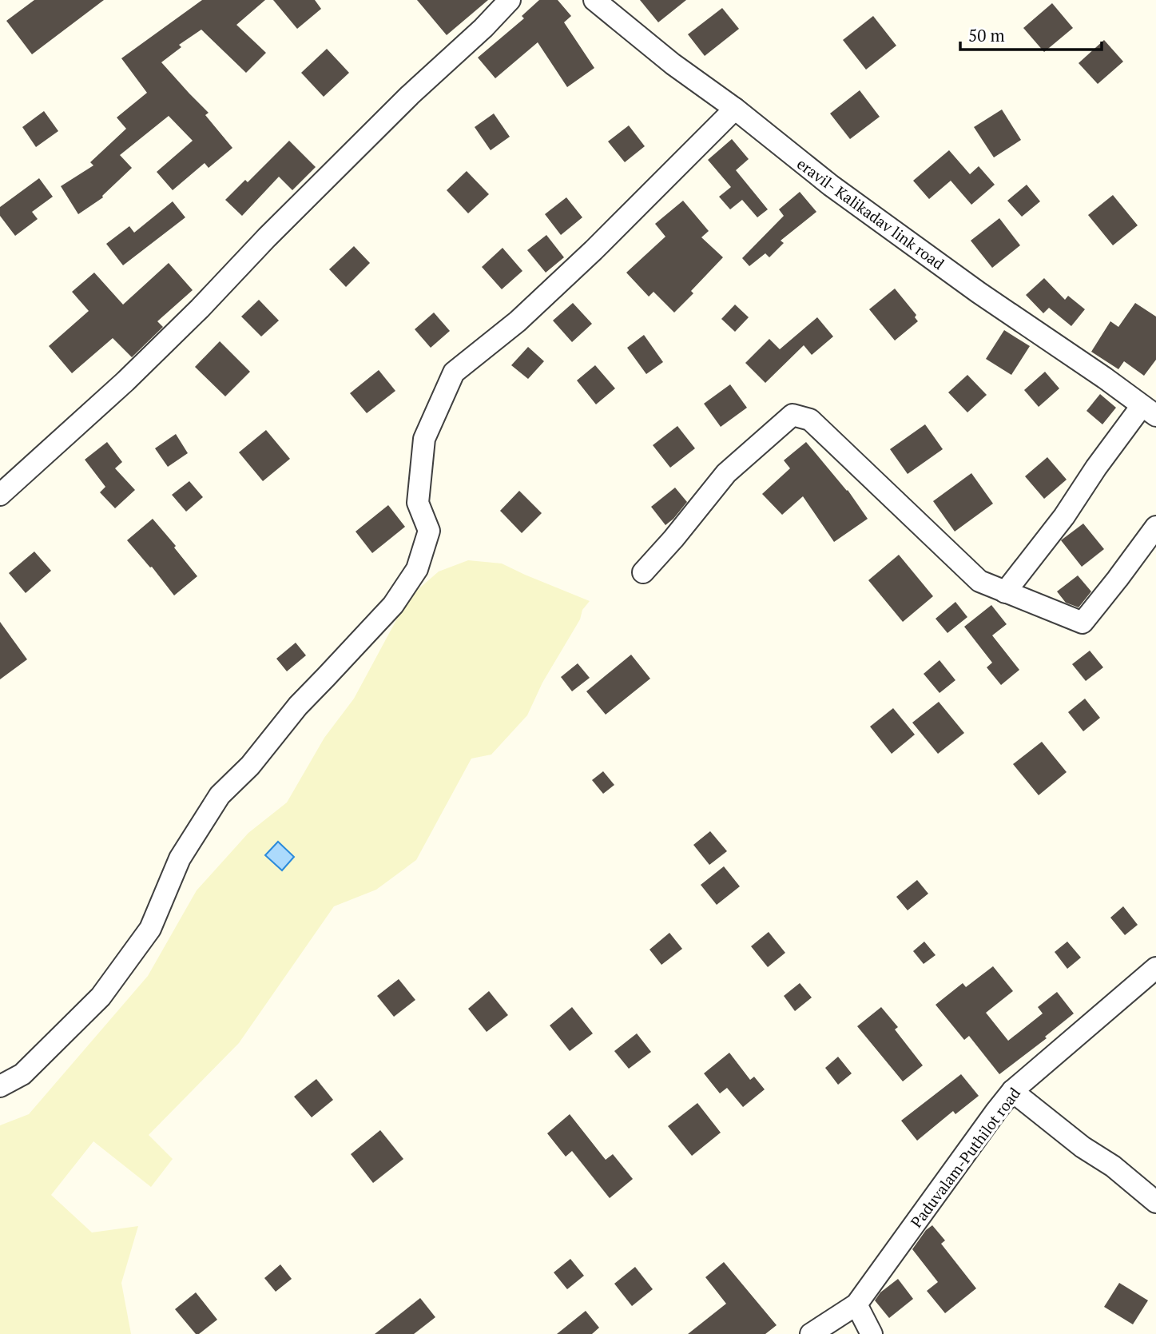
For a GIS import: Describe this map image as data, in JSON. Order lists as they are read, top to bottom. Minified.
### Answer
{"streets":{"street":["eravil- Kalikadav link road","Paduvalam-Puthilot road"]},"scale_bar":"50 m"}
